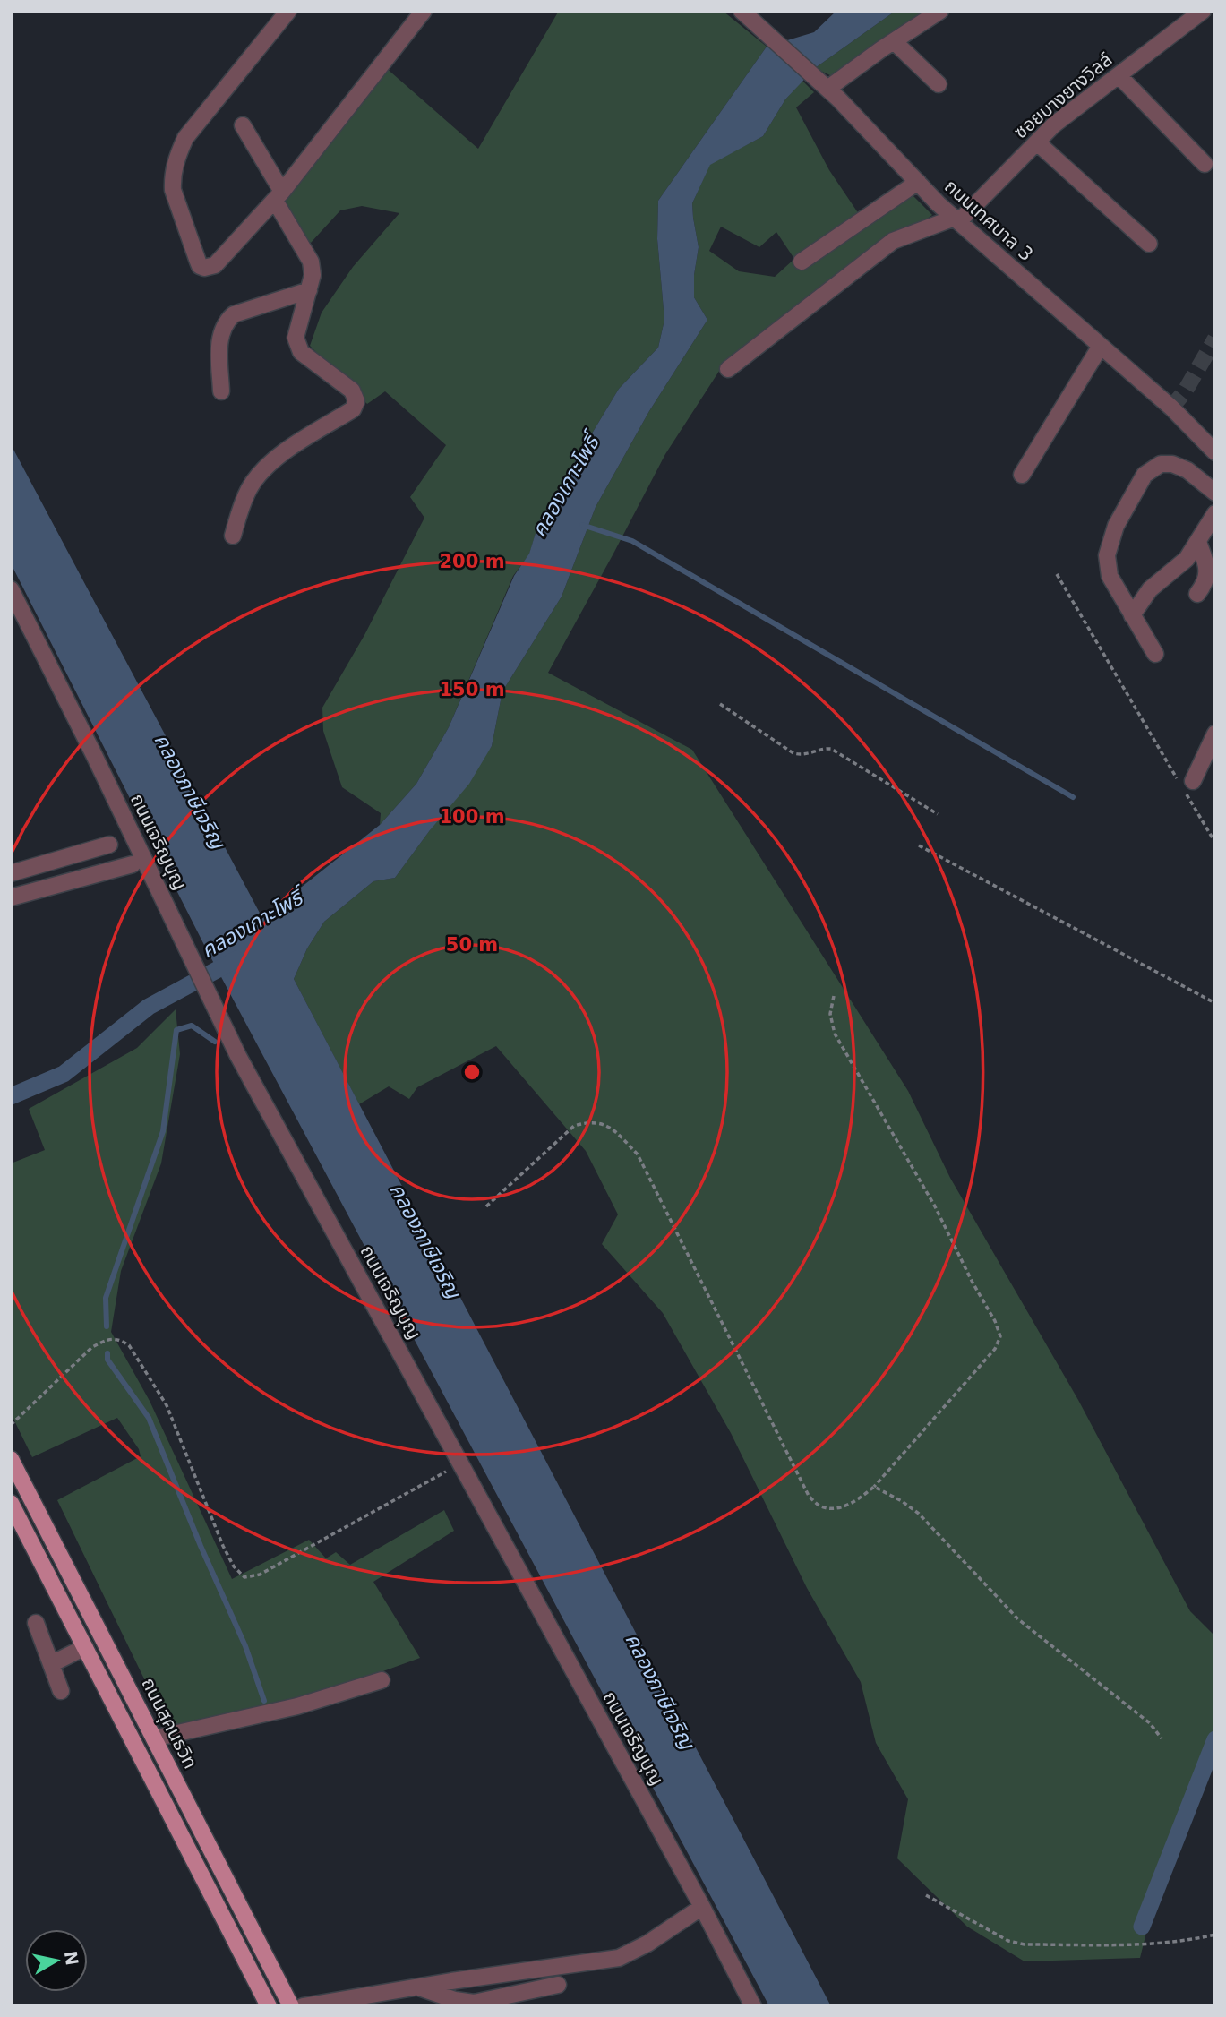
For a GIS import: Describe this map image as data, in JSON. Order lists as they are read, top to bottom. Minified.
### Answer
{"streets":{"main road":["ถนนสุคนธวิท"],"street":["ซอยบางยางวิลล์","ถนนเทศบาล 3","ถนนเจริญบุญ"]},"crossings":[["ซอยบางยางวิลล์","ถนนเทศบาล 3"]],"water":["คลองเกาะโพธิ์","คลองภาษีเจริญ"],"north":"right","rings":["200 m","150 m","100 m","50 m"]}
